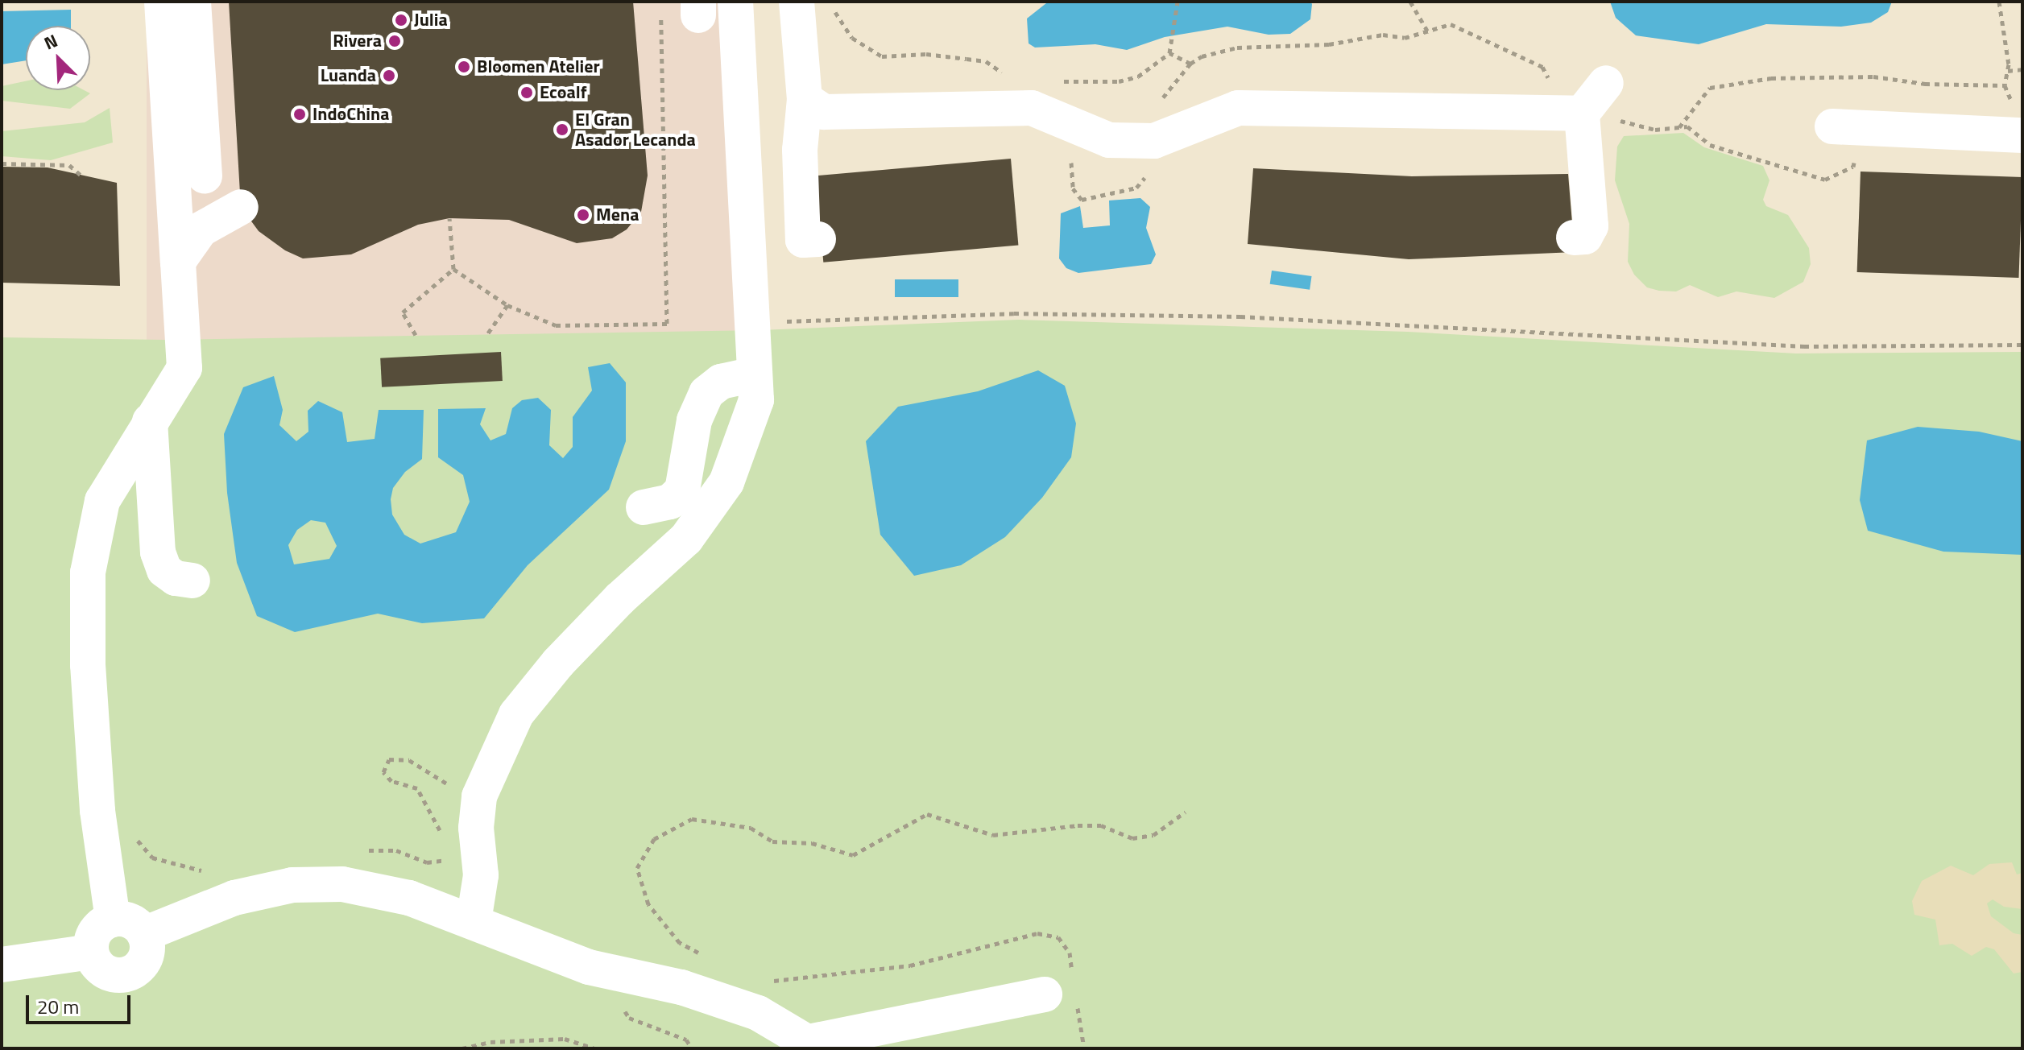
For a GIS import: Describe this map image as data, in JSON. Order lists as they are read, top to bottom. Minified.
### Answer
{"places":["Julia","Rivera","Bloomen Atelier","Luanda","Ecoalf","IndoChina","El Gran Asador Lecanda","Mena"],"scale_bar":"20 m","north":"top left"}
